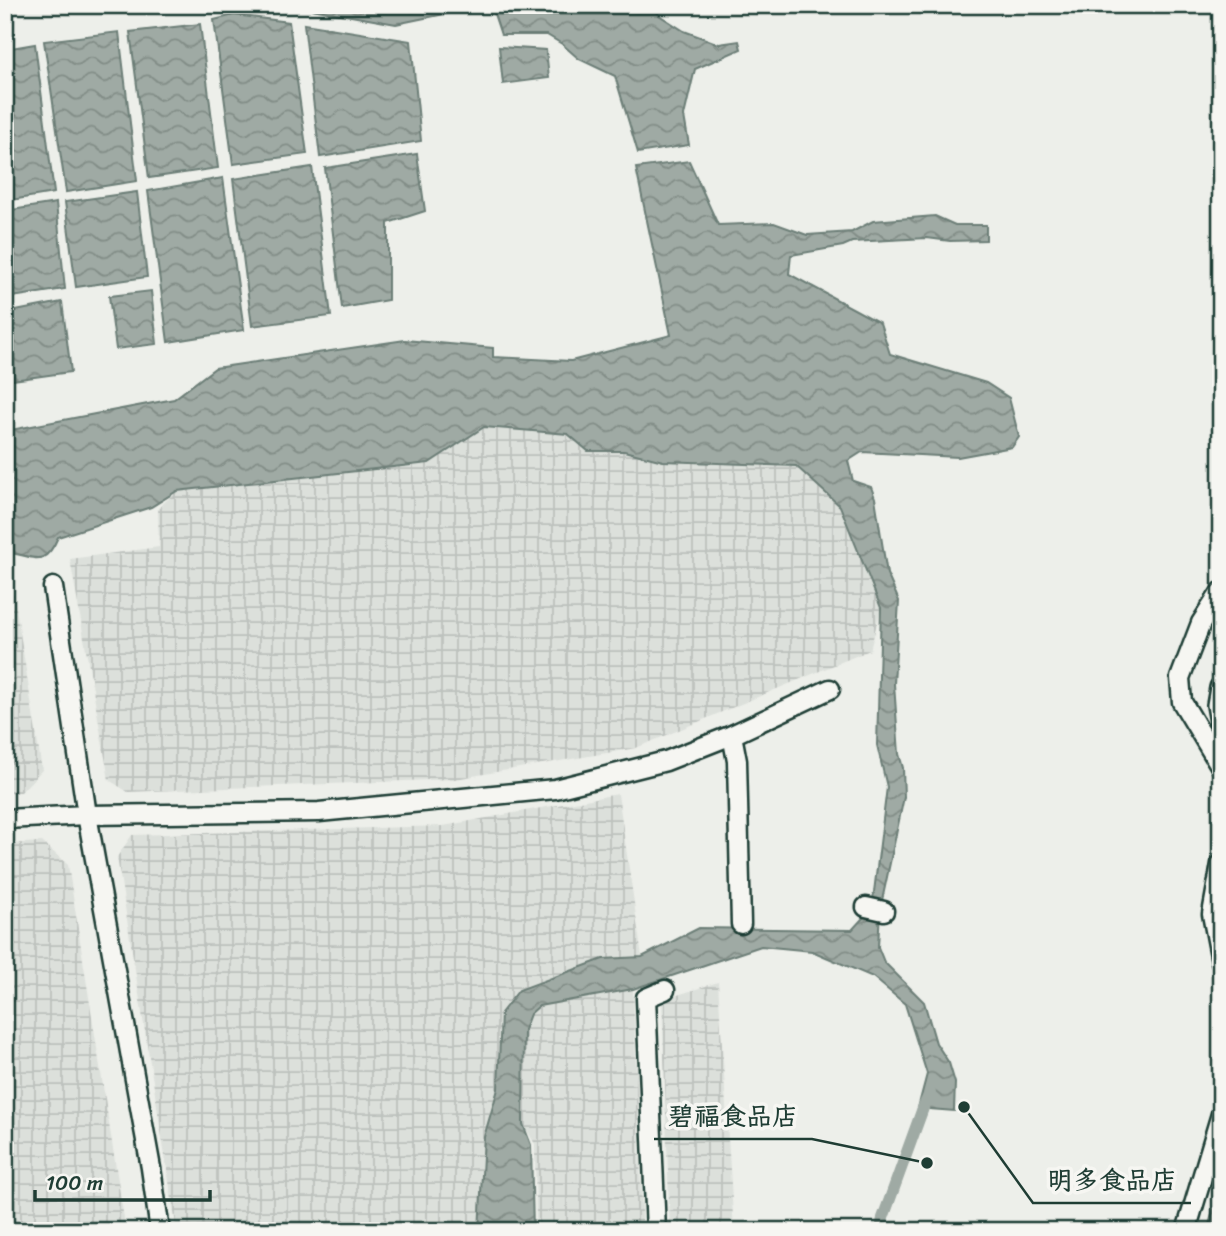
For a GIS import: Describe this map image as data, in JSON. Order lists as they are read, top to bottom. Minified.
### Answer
{"places":["明多食品店","碧福食品店"],"scale_bar":"100 m"}
